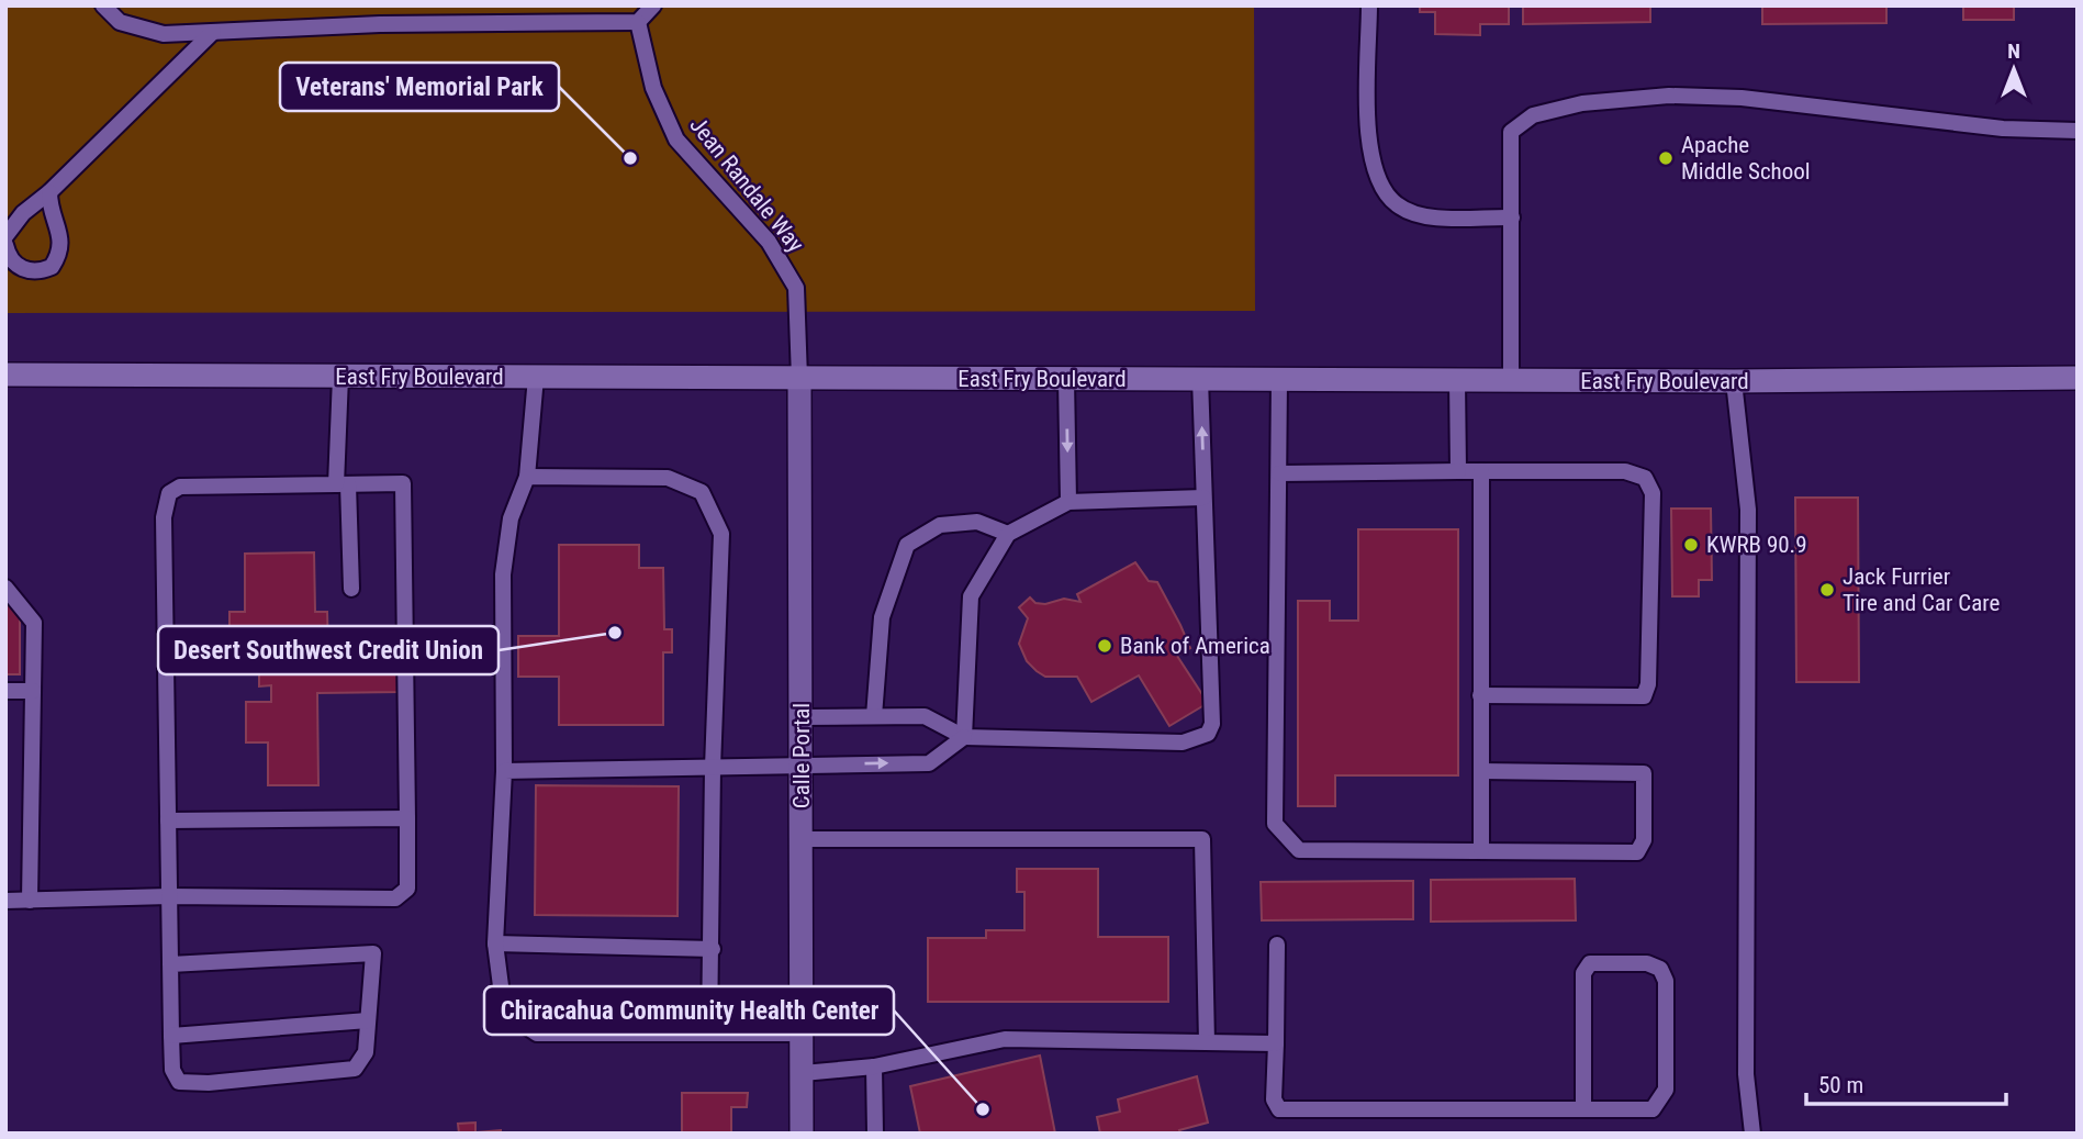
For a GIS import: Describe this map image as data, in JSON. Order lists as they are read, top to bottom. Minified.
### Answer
{"streets":{"main road":["East Fry Boulevard"],"street":["Calle Portal"],"lane":["Jean Randale Way"]},"crossings":[["Jean Randale Way","East Fry Boulevard"],["Jean Randale Way","Calle Portal"],["East Fry Boulevard","Calle Portal"]],"places":["Veterans' Memorial Park","Apache Middle School","KWRB 90.9","Jack Furrier Tire and Car Care","Desert Southwest Credit Union","Bank of America","Chiracahua Community Health Center"],"scale_bar":"50 m","north":"top"}
